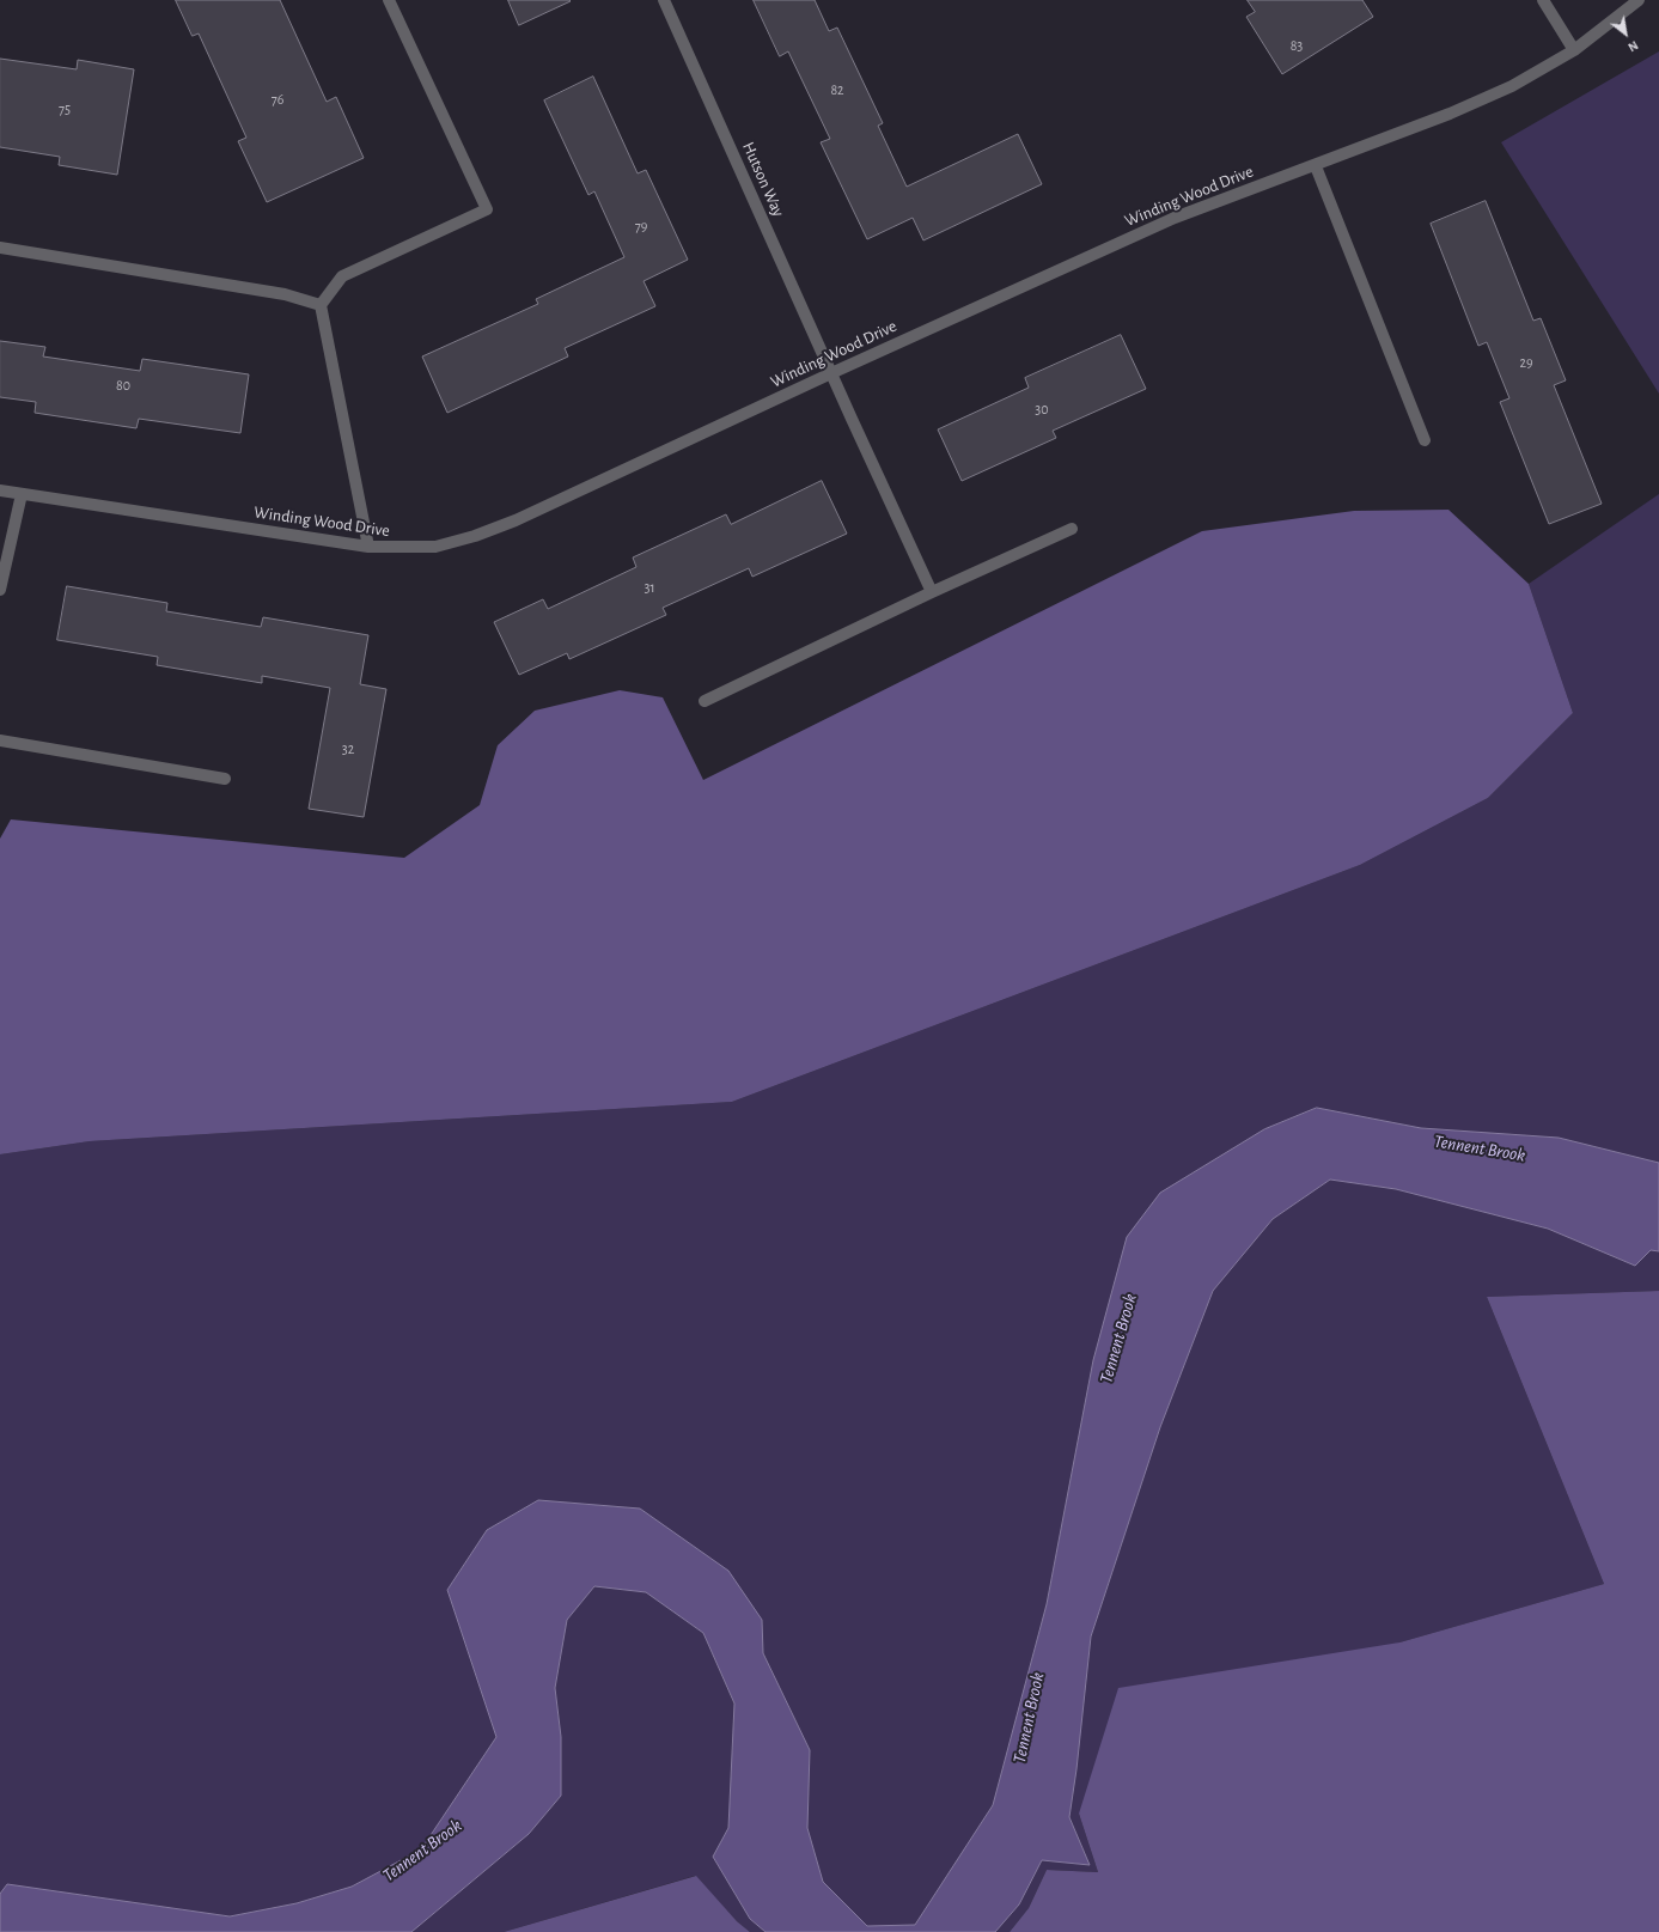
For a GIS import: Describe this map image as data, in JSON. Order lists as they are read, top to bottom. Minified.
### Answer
{"streets":{"street":["Hutson Way","Winding Wood Drive"]},"crossings":[["Hutson Way","Winding Wood Drive"]],"water":["Tennent Brook"],"house_numbers":["83","82","76","75","79","29","80","30","31","32"],"north":"bottom right"}
